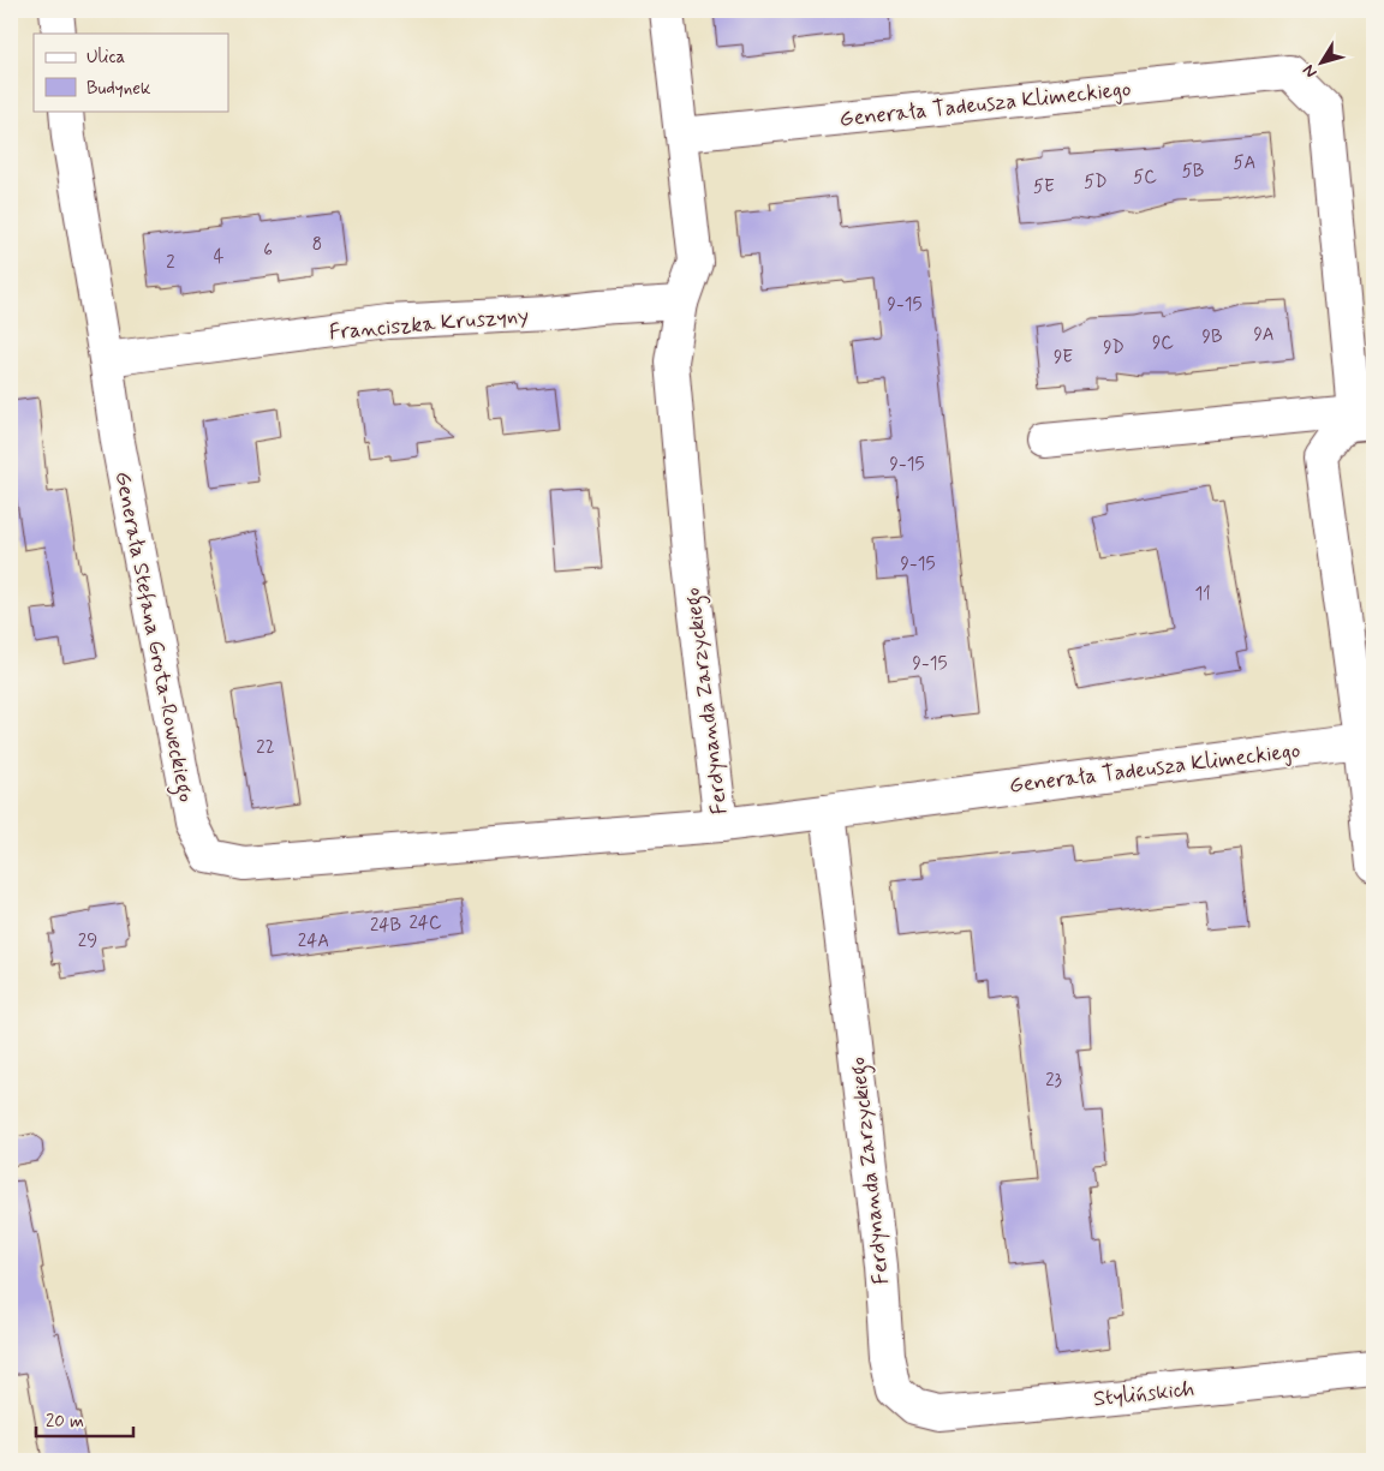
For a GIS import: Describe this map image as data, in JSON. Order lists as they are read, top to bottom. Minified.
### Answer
{"streets":{"street":["Generała Tadeusza Klimeckiego","Franciszka Kruszyny","Generała Stefana Grota-Roweckiego","Ferdynanda Zarzyckiego","Stylińskich"]},"crossings":[["Generała Tadeusza Klimeckiego","Ferdynanda Zarzyckiego"],["Franciszka Kruszyny","Generała Stefana Grota-Roweckiego"],["Franciszka Kruszyny","Ferdynanda Zarzyckiego"],["Generała Stefana Grota-Roweckiego","Ferdynanda Zarzyckiego"],["Ferdynanda Zarzyckiego","Stylińskich"]],"house_numbers":["5A","5B","5C","5D","5E","8","6","4","2","9-15","9A","9B","9C","9D","9E","9-15","9-15","11","9-15","22","24C","24B","29","24A","23"],"legend":["Ulica","Budynek"],"scale_bar":"20 m","north":"bottom left"}
